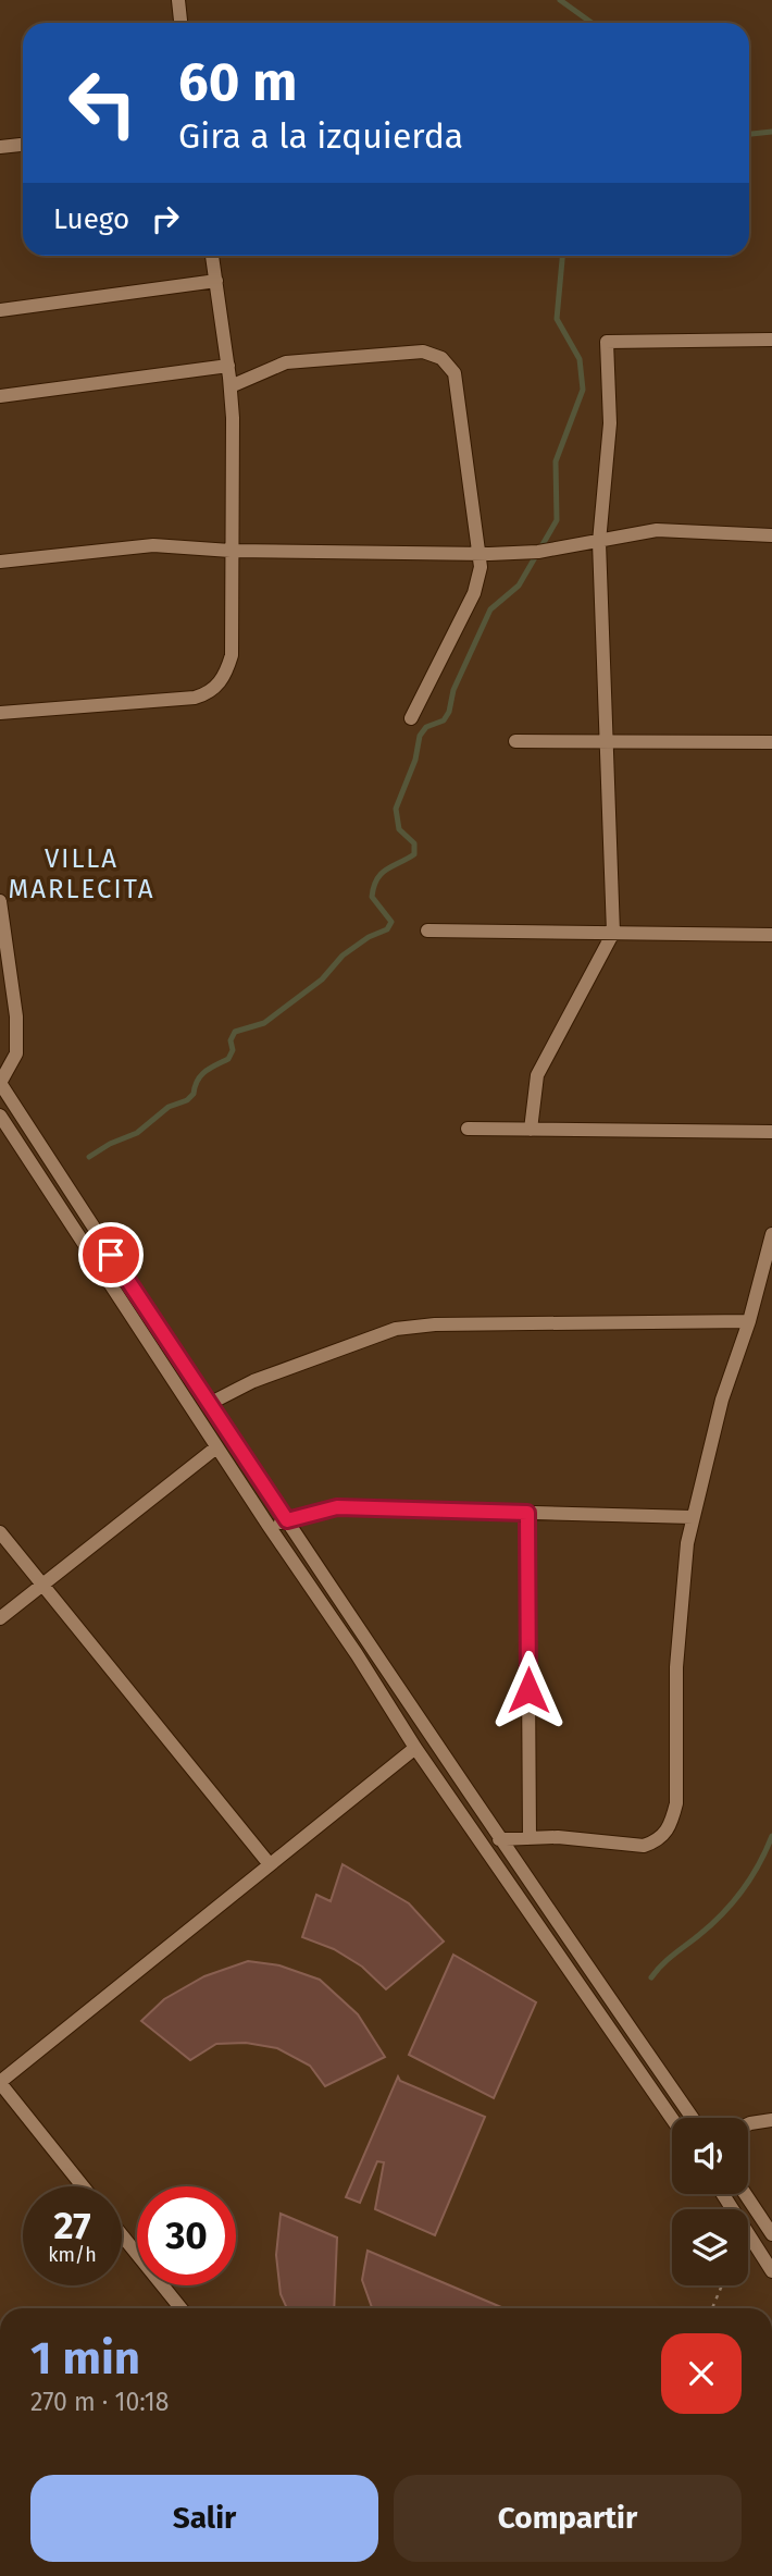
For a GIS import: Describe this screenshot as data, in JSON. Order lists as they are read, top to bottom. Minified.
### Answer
{"districts":["VILLA MARLECITA"],"page":{"turn":["60 m","Gira a la izquierda"],"then":"Luego","speed":"27 km/h","limit":"30","heading":["1 min","270 m · 10:18"],"buttons":["Salir","Compartir"]}}
